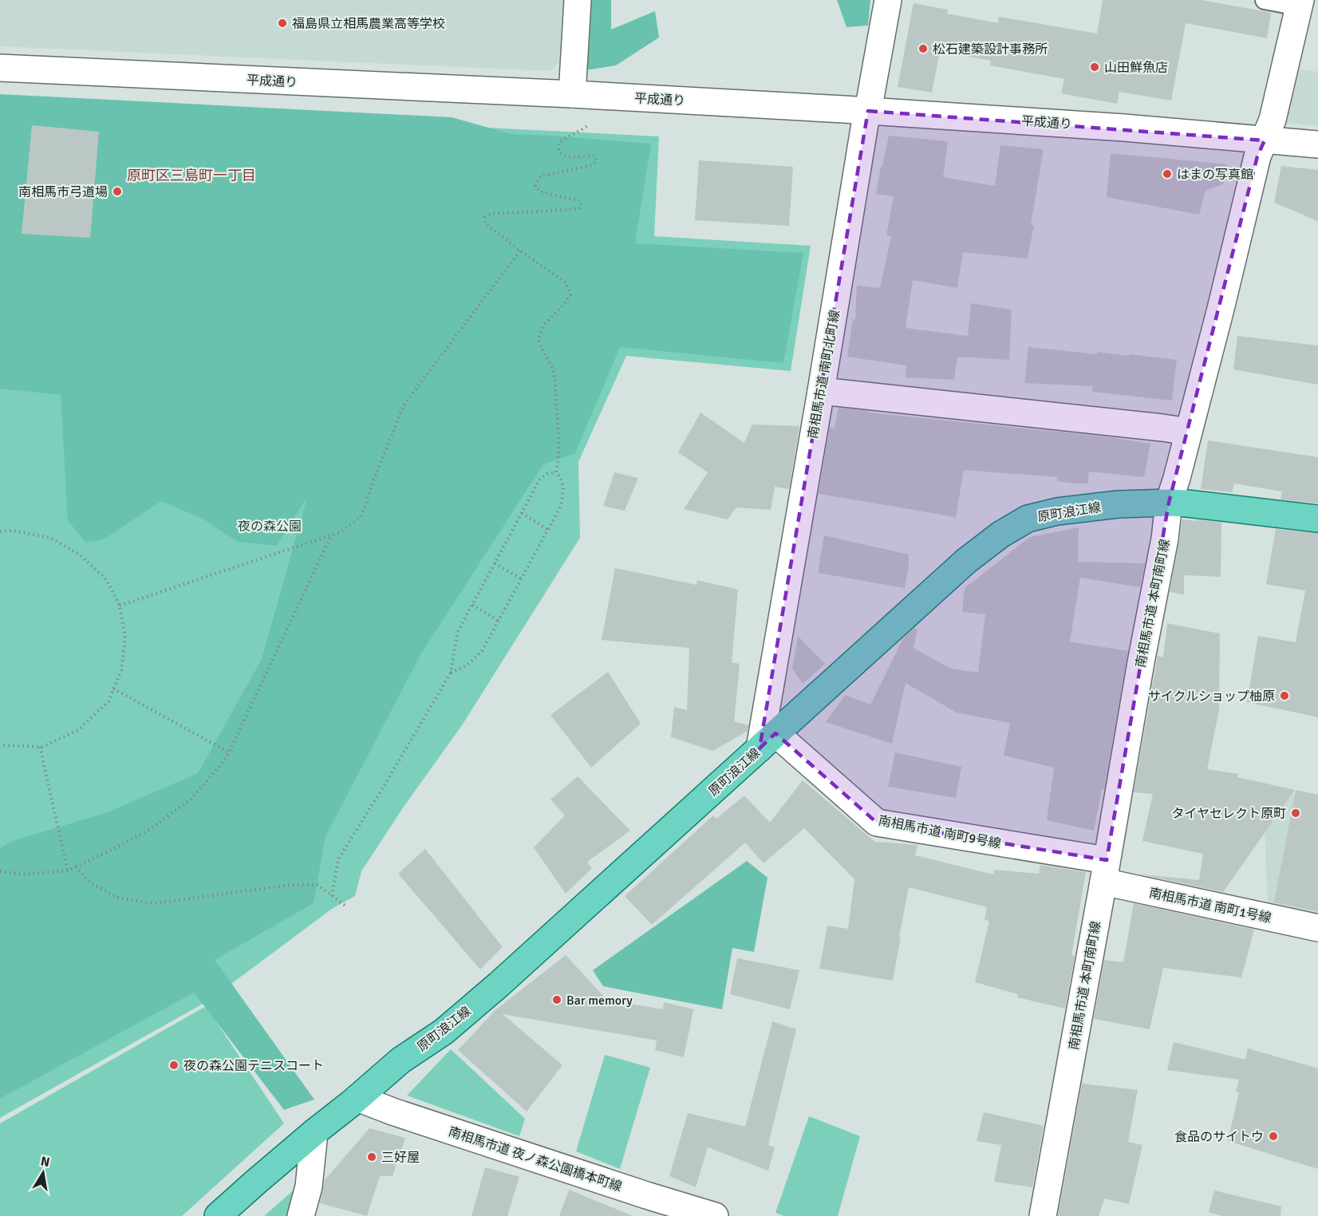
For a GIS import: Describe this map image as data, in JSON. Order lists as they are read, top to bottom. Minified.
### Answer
{"streets":{"main road":["原町浪江線"],"street":["平成通り","南相馬市道 南町北町線","南相馬市道 本町南町線","南相馬市道 南町9号線","南相馬市道 南町1号線","南相馬市道 夜ノ森公園橋本町線"]},"crossings":[["平成通り","南相馬市道 南町北町線"],["平成通り","南相馬市道 本町南町線"],["南相馬市道 南町北町線","原町浪江線"],["南相馬市道 南町北町線","南相馬市道 南町9号線"],["原町浪江線","南相馬市道 本町南町線"],["原町浪江線","南相馬市道 南町9号線"],["原町浪江線","南相馬市道 夜ノ森公園橋本町線"],["南相馬市道 本町南町線","南相馬市道 南町9号線"],["南相馬市道 本町南町線","南相馬市道 南町1号線"],["南相馬市道 南町9号線","南相馬市道 南町1号線"]],"districts":["原町区三島町一丁目"],"parks":["夜の森公園"],"places":["福島県立相馬農業高等学校","松石建築設計事務所","山田鮮魚店","はまの写真館","南相馬市弓道場","サイクルショップ柚原","タイヤセレクト原町","Bar memory","夜の森公園テニスコート","食品のサイトウ","三好屋"],"north":"top"}
